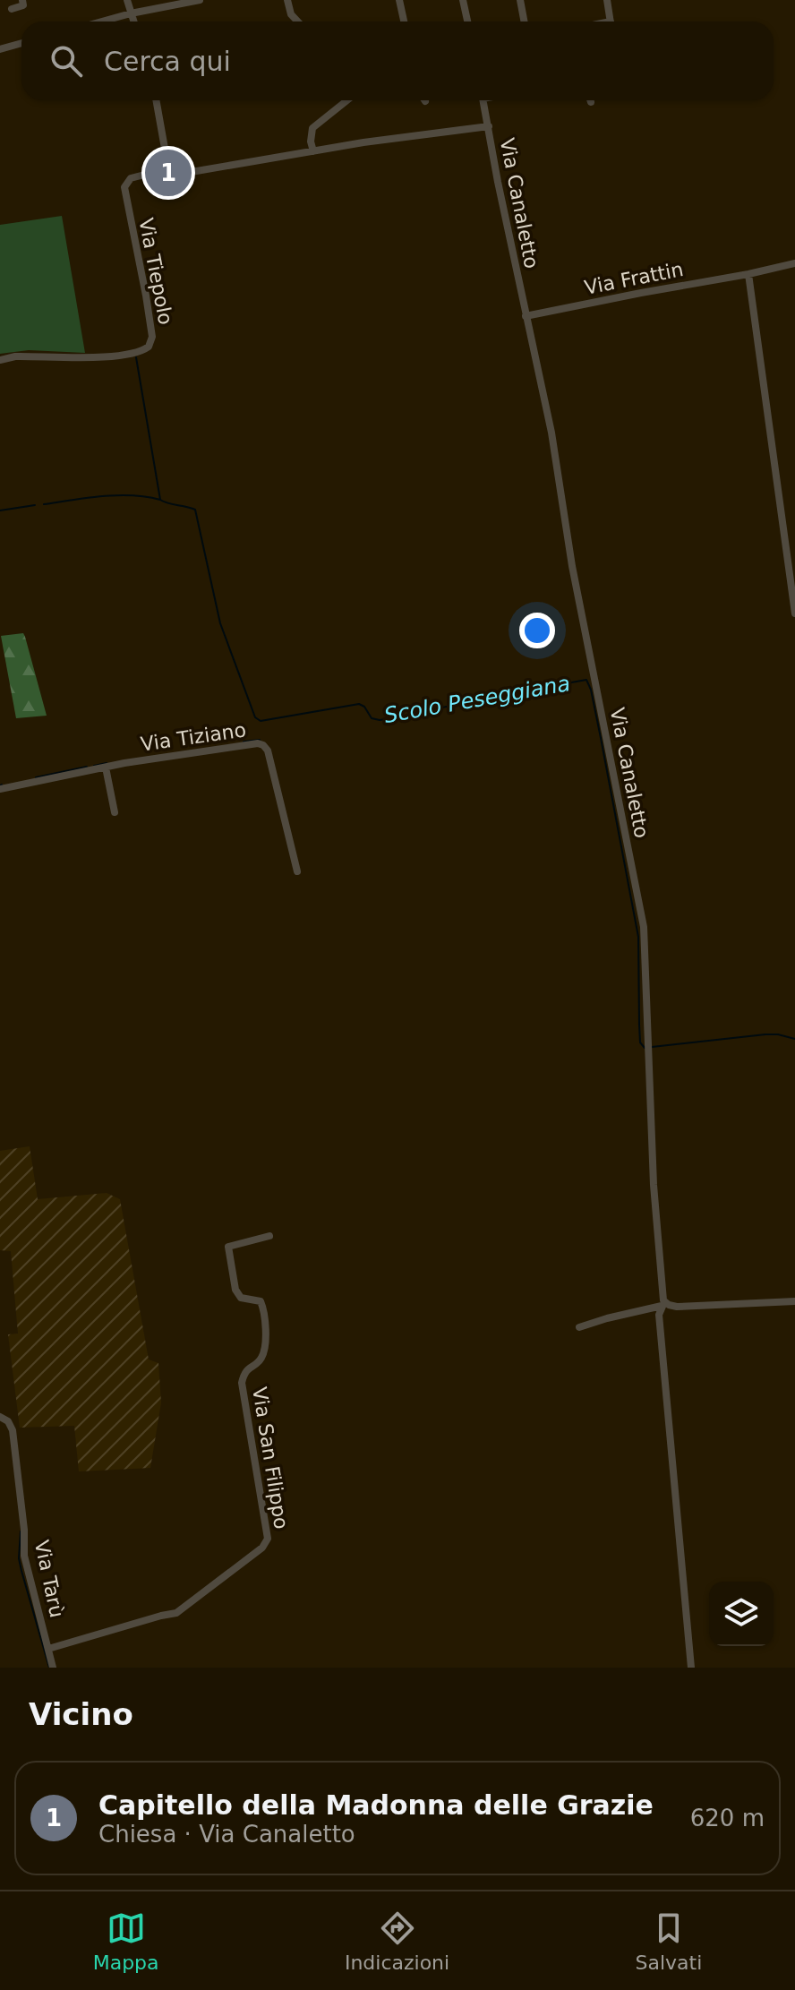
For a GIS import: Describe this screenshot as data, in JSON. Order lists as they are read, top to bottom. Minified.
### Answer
{"streets":{"street":["Via Canaletto","Via Tiepolo","Via Frattin","Via Tiziano","Via San Filippo","Via Tarù"]},"crossings":[["Via Canaletto","Via Tiepolo"],["Via Canaletto","Via Frattin"],["Via San Filippo","Via Tarù"]],"water":["Scolo Peseggiana"],"page":{"search":"Cerca qui","pins":"1","heading":"Vicino","list":[{"mark":"1","name":"Capitello della Madonna delle Grazie","note":"Chiesa · Via Canaletto","value":"620 m"}],"nav":["Mappa","Indicazioni","Salvati"]}}
